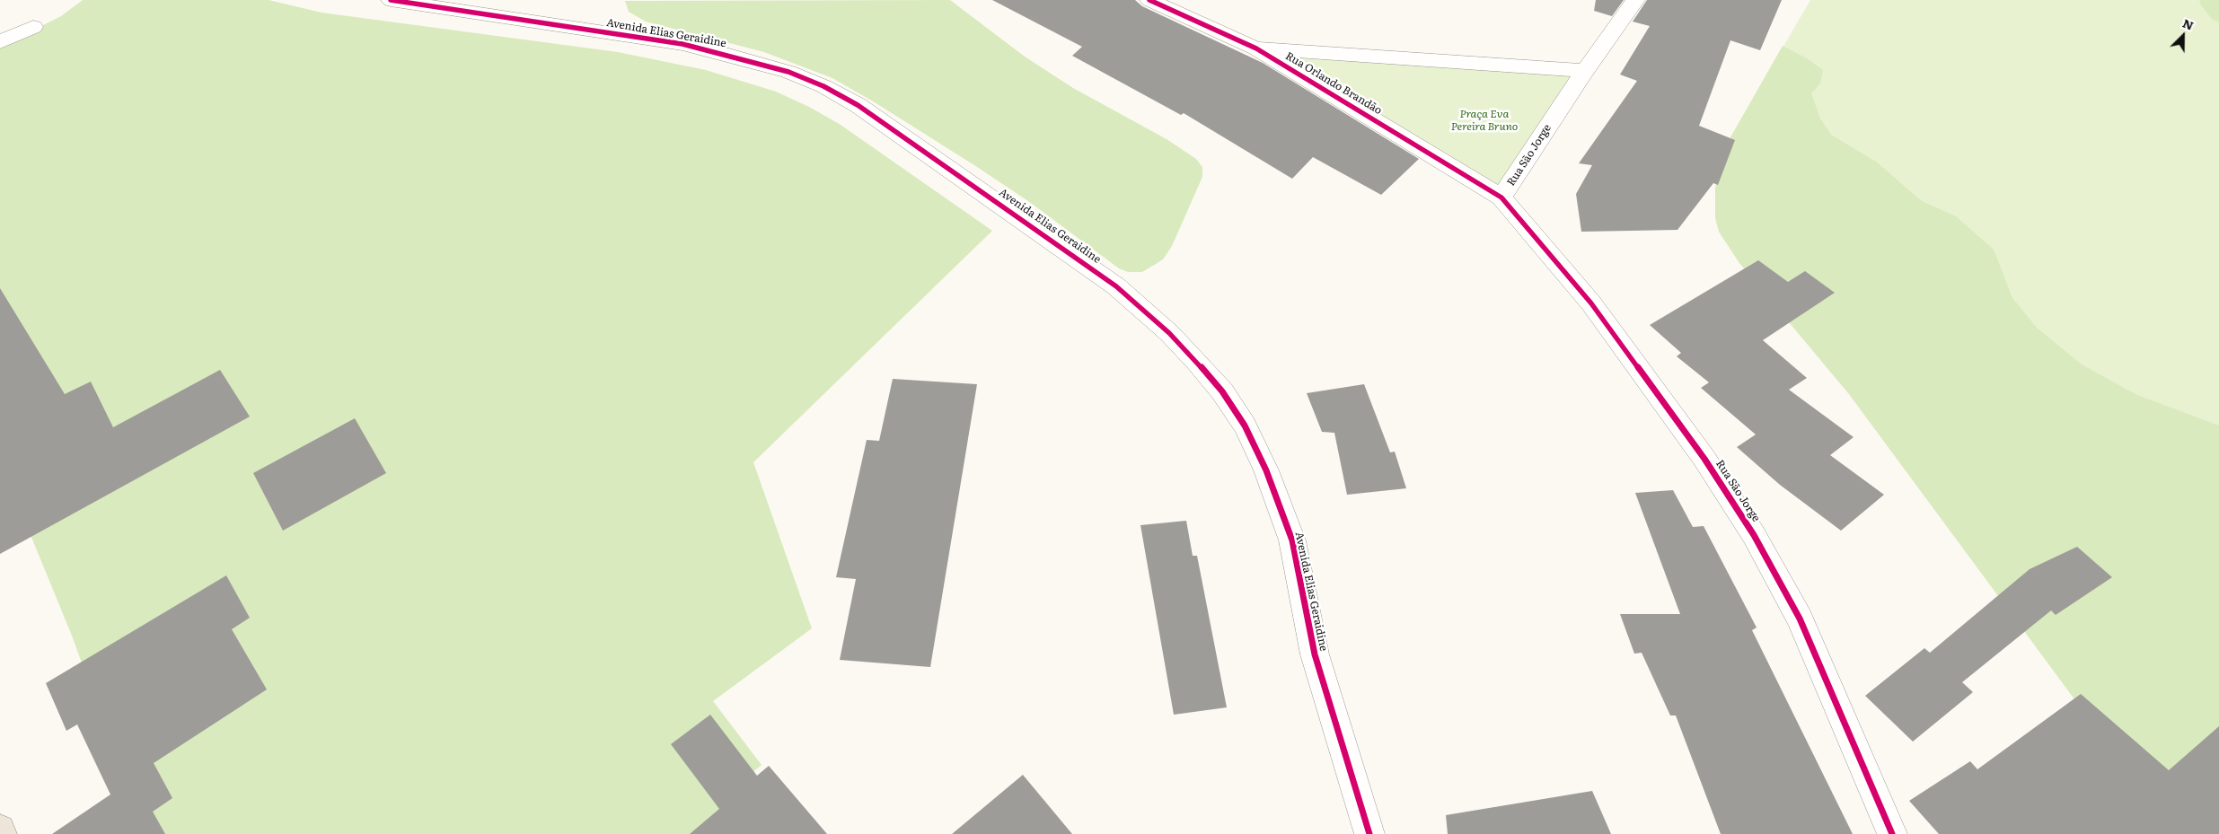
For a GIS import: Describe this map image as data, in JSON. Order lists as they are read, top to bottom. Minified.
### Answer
{"streets":{"street":["Avenida Elias Geraidine","Rua Orlando Brandão","Rua São Jorge"]},"crossings":[["Rua Orlando Brandão","Rua São Jorge"]],"parks":["Praça Eva Pereira Bruno"],"north":"top right"}
